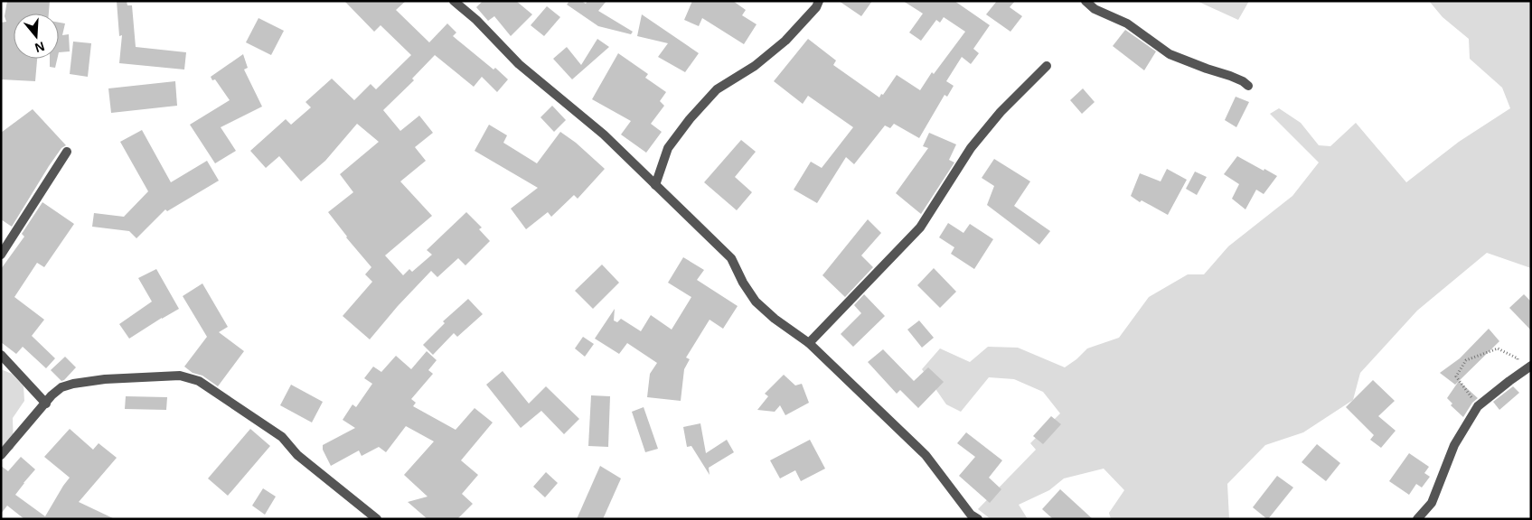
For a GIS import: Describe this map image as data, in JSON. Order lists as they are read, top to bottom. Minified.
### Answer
{"north":"bottom"}
